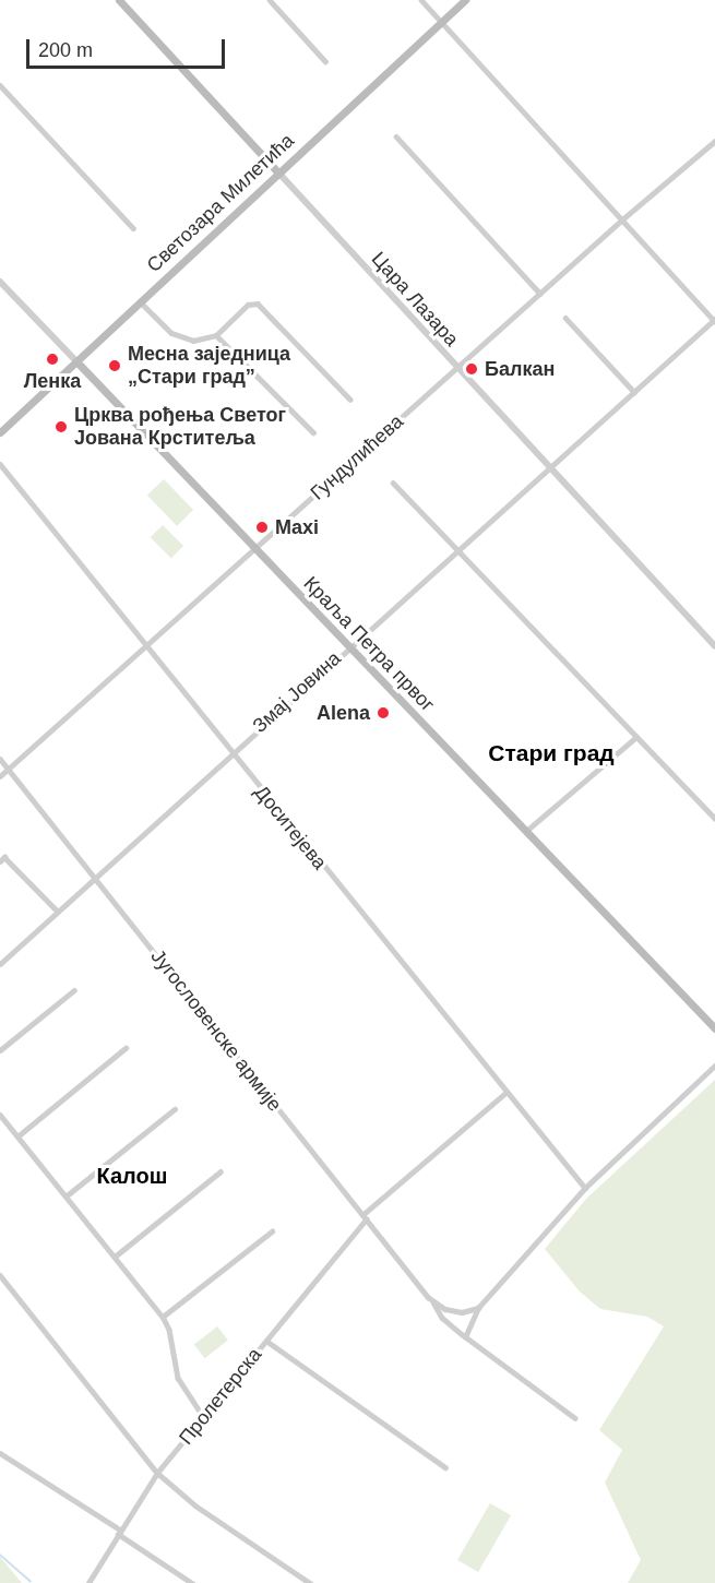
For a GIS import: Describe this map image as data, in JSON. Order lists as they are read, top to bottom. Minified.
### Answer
{"streets":{"main road":["Светозара Милетића","Цара Лазара","Краља Петра првог"],"street":["Гундулићева","Змај Јовина","Доситејева","Југословенске армије","Пролетерска"]},"crossings":[["Светозара Милетића","Цара Лазара"],["Светозара Милетића","Краља Петра првог"],["Цара Лазара","Гундулићева"],["Цара Лазара","Змај Јовина"],["Гундулићева","Краља Петра првог"],["Гундулићева","Доситејева"],["Гундулићева","Југословенске армије"],["Краља Петра првог","Змај Јовина"],["Змај Јовина","Доситејева"],["Змај Јовина","Југословенске армије"],["Доситејева","Пролетерска"],["Југословенске армије","Пролетерска"]],"districts":["Стари град","Калош"],"places":["Ленка","Месна заједница „Стари град”","Балкан","Црква рођења Светог Јована Крститеља","Maxi","Alena"],"scale_bar":"200 m"}
